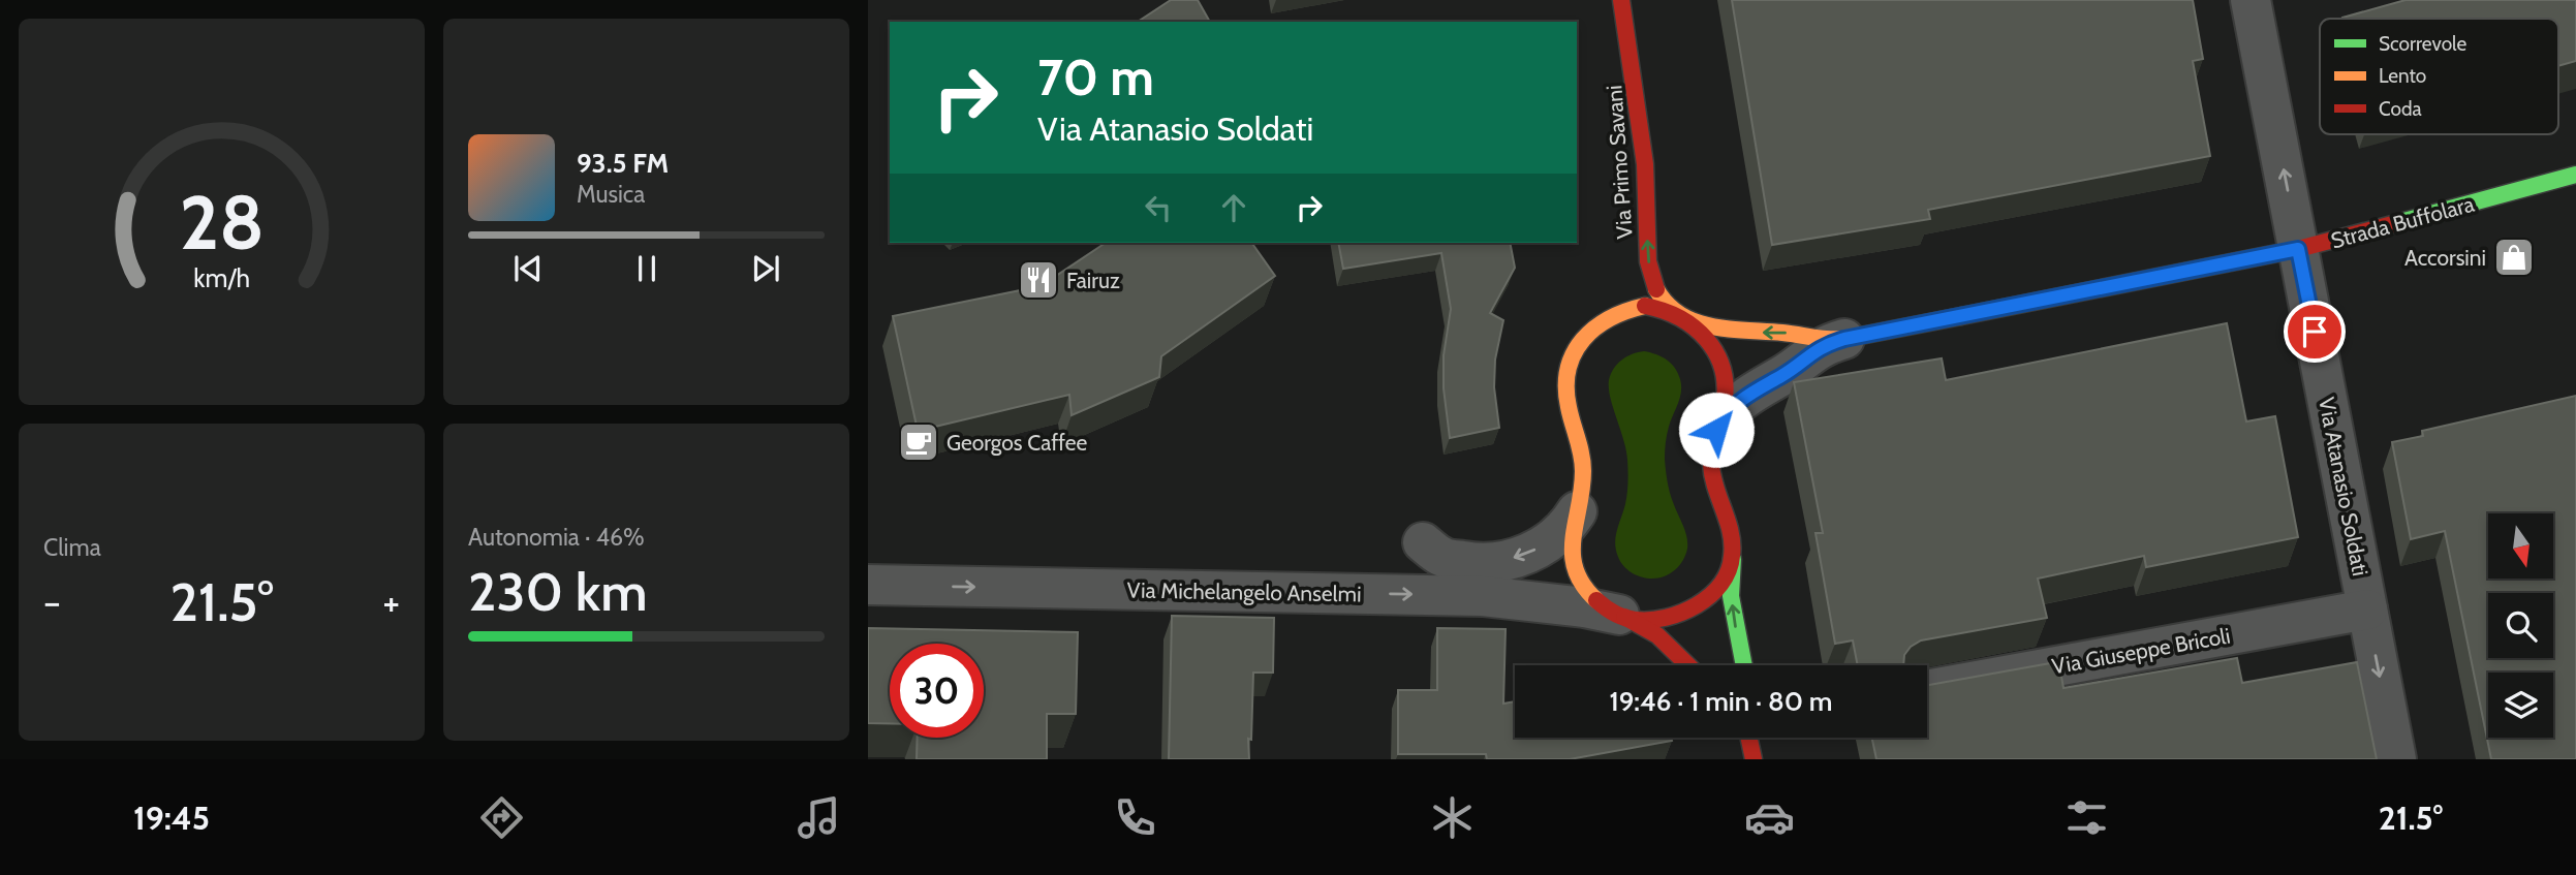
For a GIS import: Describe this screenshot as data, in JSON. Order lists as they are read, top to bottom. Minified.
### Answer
{"streets":{"street":["Via Primo Savani","Strada Buffolara","Via Atanasio Soldati","Via Michelangelo Anselmi","Via Giuseppe Bricoli"]},"crossings":[["Via Primo Savani","Strada Buffolara"],["Strada Buffolara","Via Atanasio Soldati"],["Via Atanasio Soldati","Via Giuseppe Bricoli"]],"one_way":["Via Primo Savani","Via Michelangelo Anselmi"],"places":{"shop":["Accorsini"],"restaurant":["Fairuz"],"cafe":["Georgos Caffee"]},"legend":["Scorrevole","Lento","Coda"],"north":"bottom","page":{"turn":["70 m","Via Atanasio Soldati"],"song":["93.5 FM","Musica"],"tile":["Clima",["Autonomia · 46%","230 km"]],"heat":["−","21.5°","+"],"limit":"30","trip":"19:46 · 1 min · 80 m","tabs":["19:45","21.5°"],"gauge":["28","km/h"]}}
